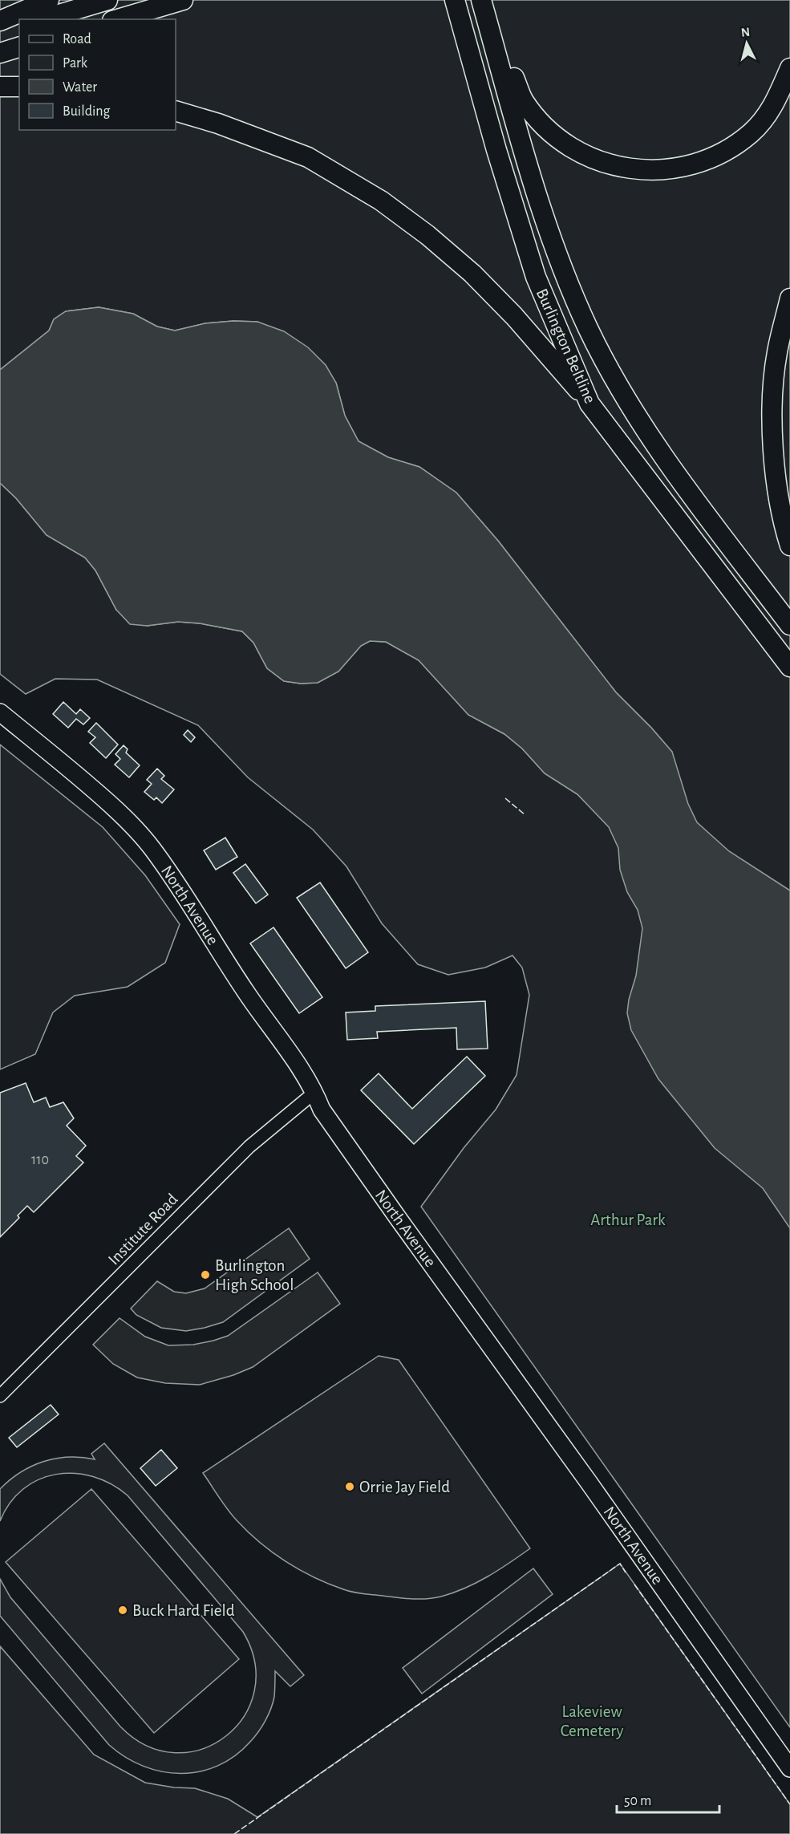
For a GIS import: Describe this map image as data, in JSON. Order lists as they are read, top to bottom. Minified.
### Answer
{"streets":{"main road":["Burlington Beltline","North Avenue"],"street":["Institute Road"]},"crossings":[["North Avenue","Institute Road"]],"parks":["Arthur Park","Lakeview Cemetery"],"places":["Burlington High School","Orrie Jay Field","Buck Hard Field"],"house_numbers":["110"],"legend":["Road","Park","Water","Building"],"scale_bar":"50 m","north":"top"}
